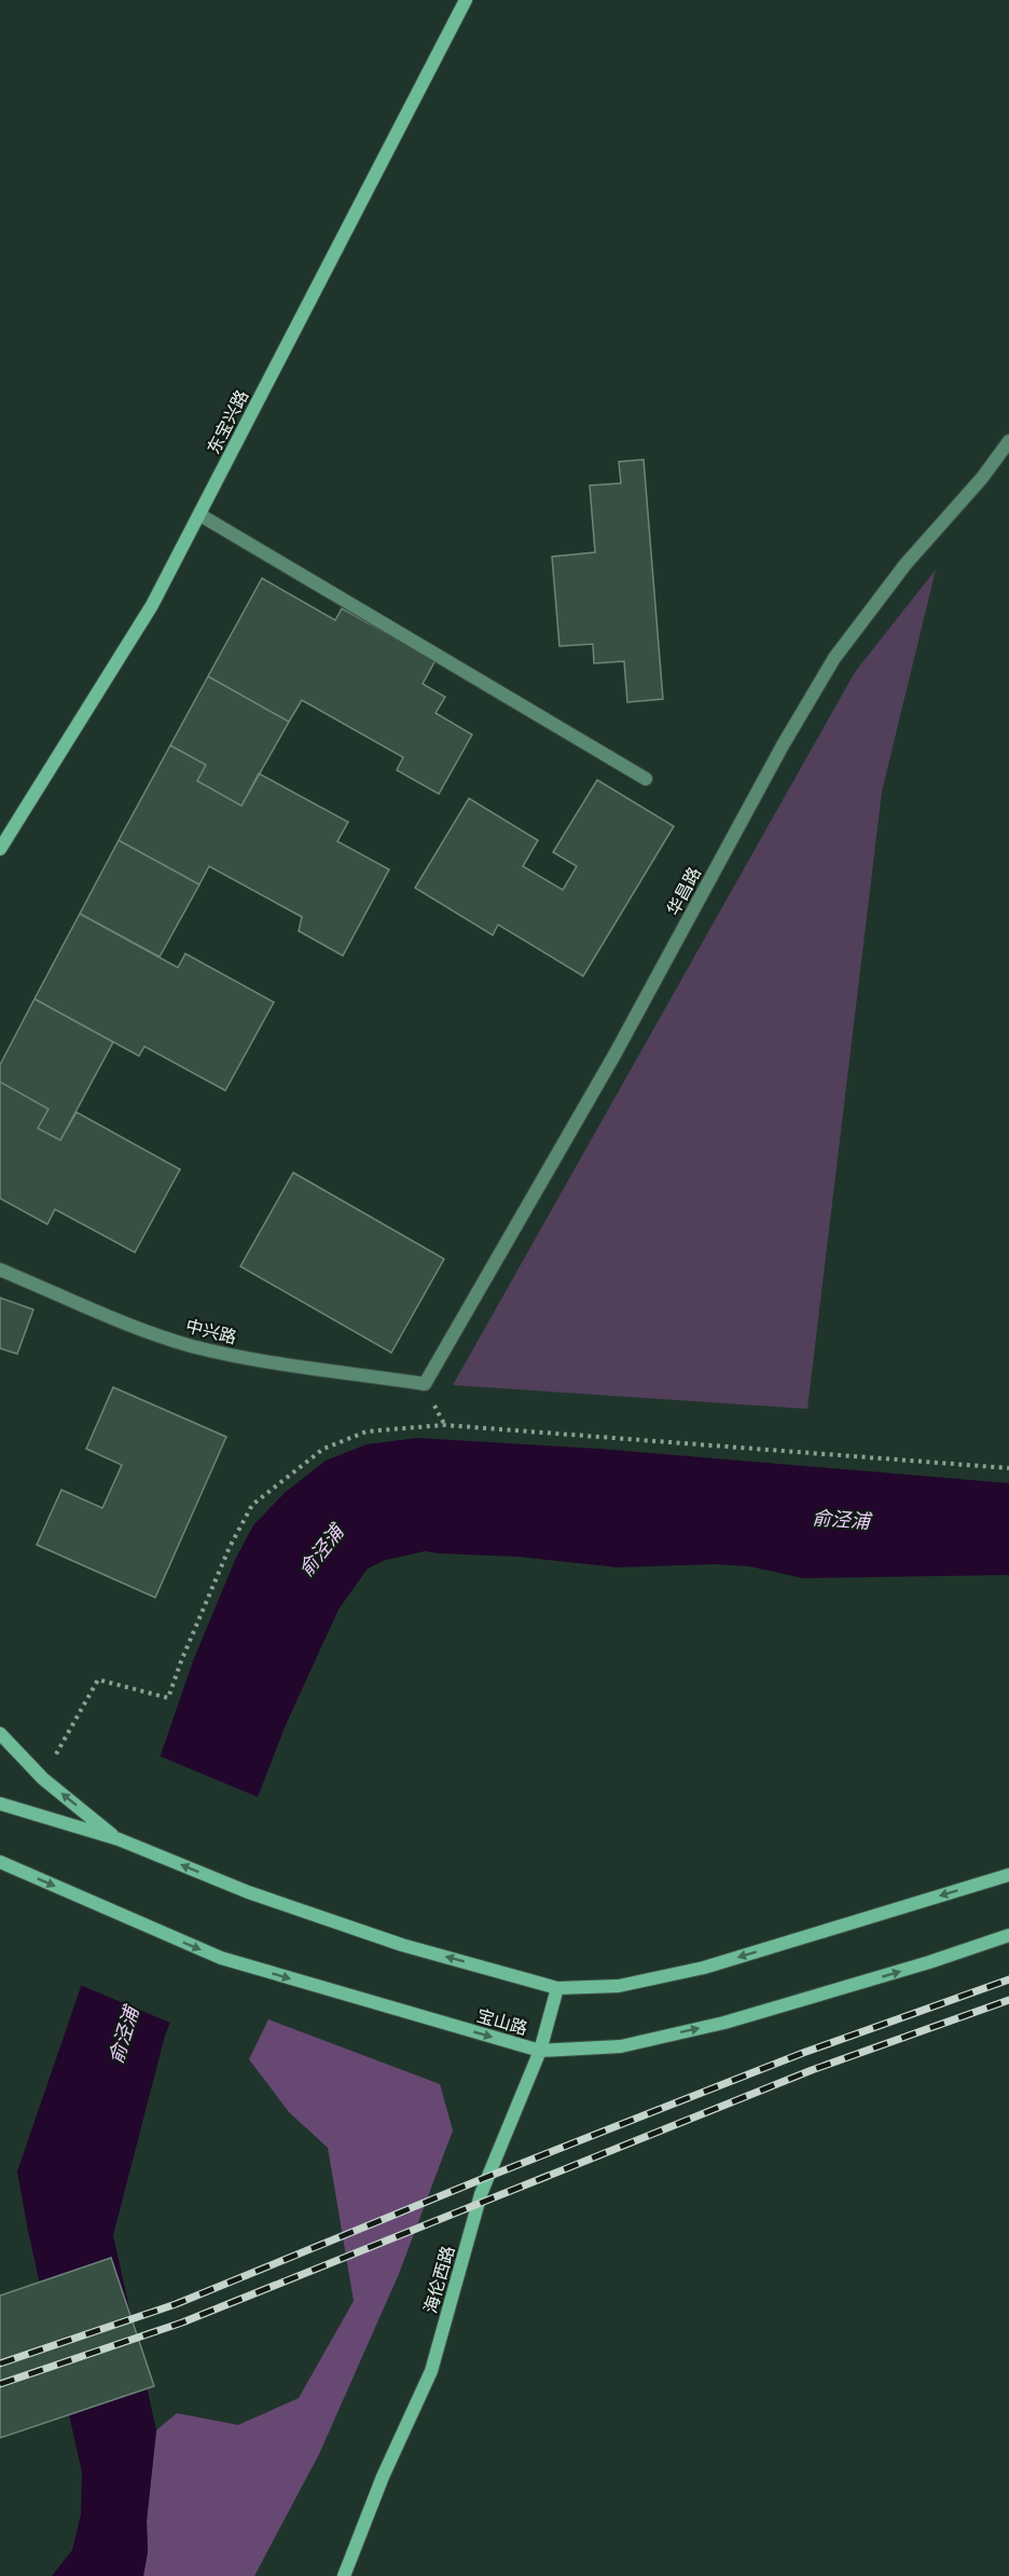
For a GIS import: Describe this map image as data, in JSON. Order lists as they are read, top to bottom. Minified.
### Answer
{"streets":{"main road":["东宝兴路","宝山路","海伦西路"],"street":["华昌路","中兴路"]},"crossings":[["华昌路","中兴路"],["宝山路","海伦西路"]],"water":["俞泾浦"]}
